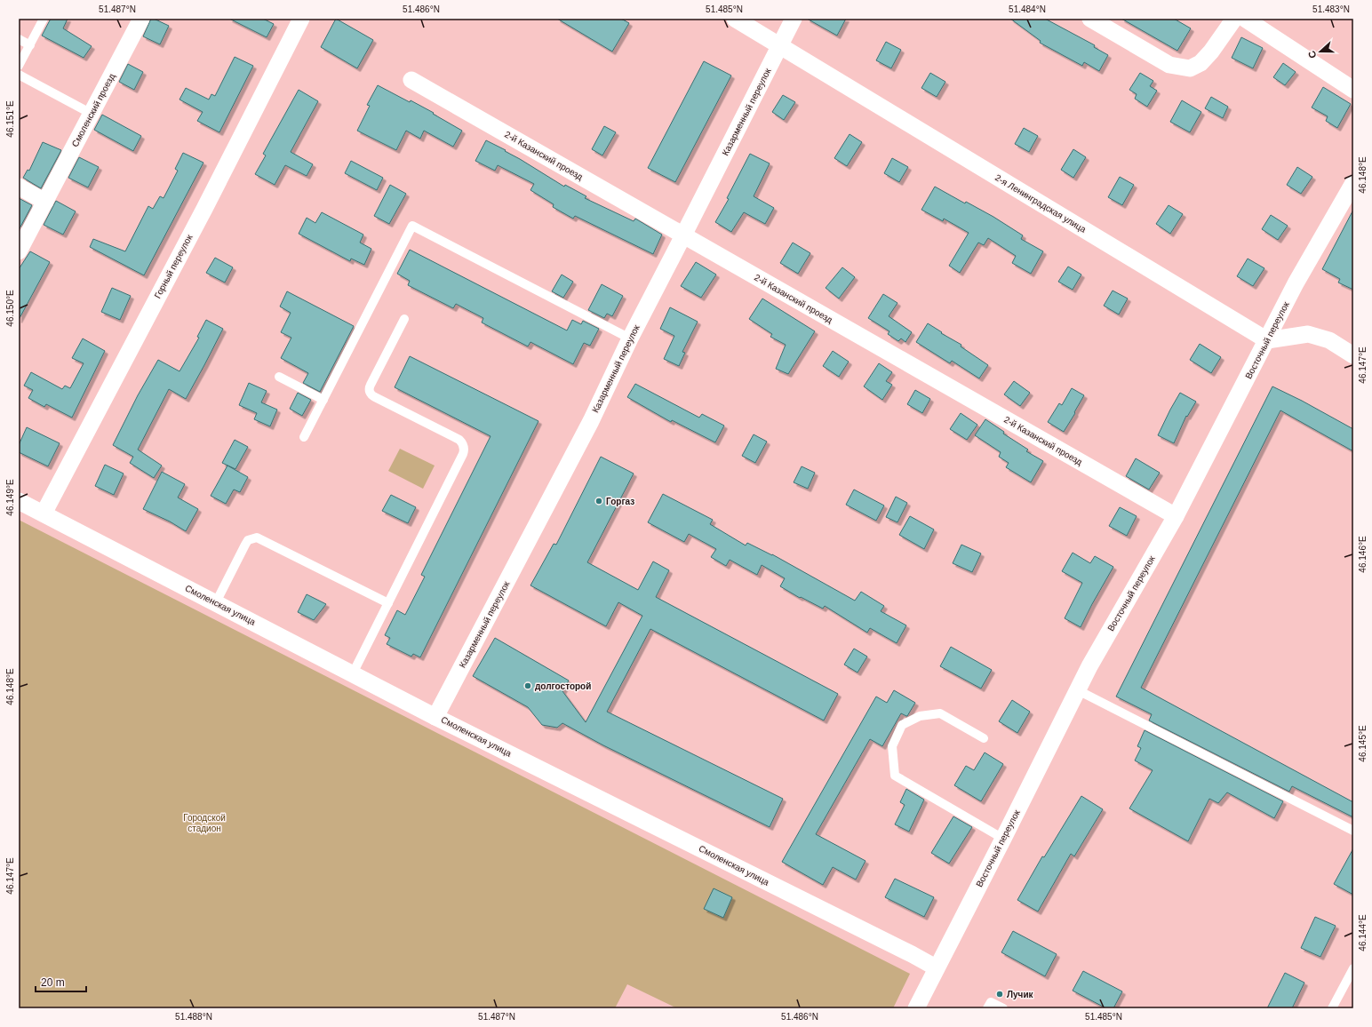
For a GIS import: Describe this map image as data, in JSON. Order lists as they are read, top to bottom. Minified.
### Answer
{"streets":{"street":["Смоленский проезд","Казарменный переулок","2-й Казанский проезд","2-я Ленинградская улица","Горный переулок","Восточный переулок","Смоленская улица"]},"crossings":[["Казарменный переулок","2-й Казанский проезд"],["Казарменный переулок","2-я Ленинградская улица"],["Казарменный переулок","Смоленская улица"],["2-й Казанский проезд","Восточный переулок"],["2-я Ленинградская улица","Восточный переулок"],["Горный переулок","Смоленская улица"],["Восточный переулок","Смоленская улица"]],"parks":["Городской стадион"],"places":["Горгаз","долгосторой","Лучик"],"scale_bar":"20 m","north":"left","coordinates":["51.487°N","51.486°N","51.485°N","51.484°N","51.483°N","46.151°E","46.148°E","46.150°E","46.147°E","46.149°E","46.146°E","46.145°E","46.144°E","51.488°N"]}
